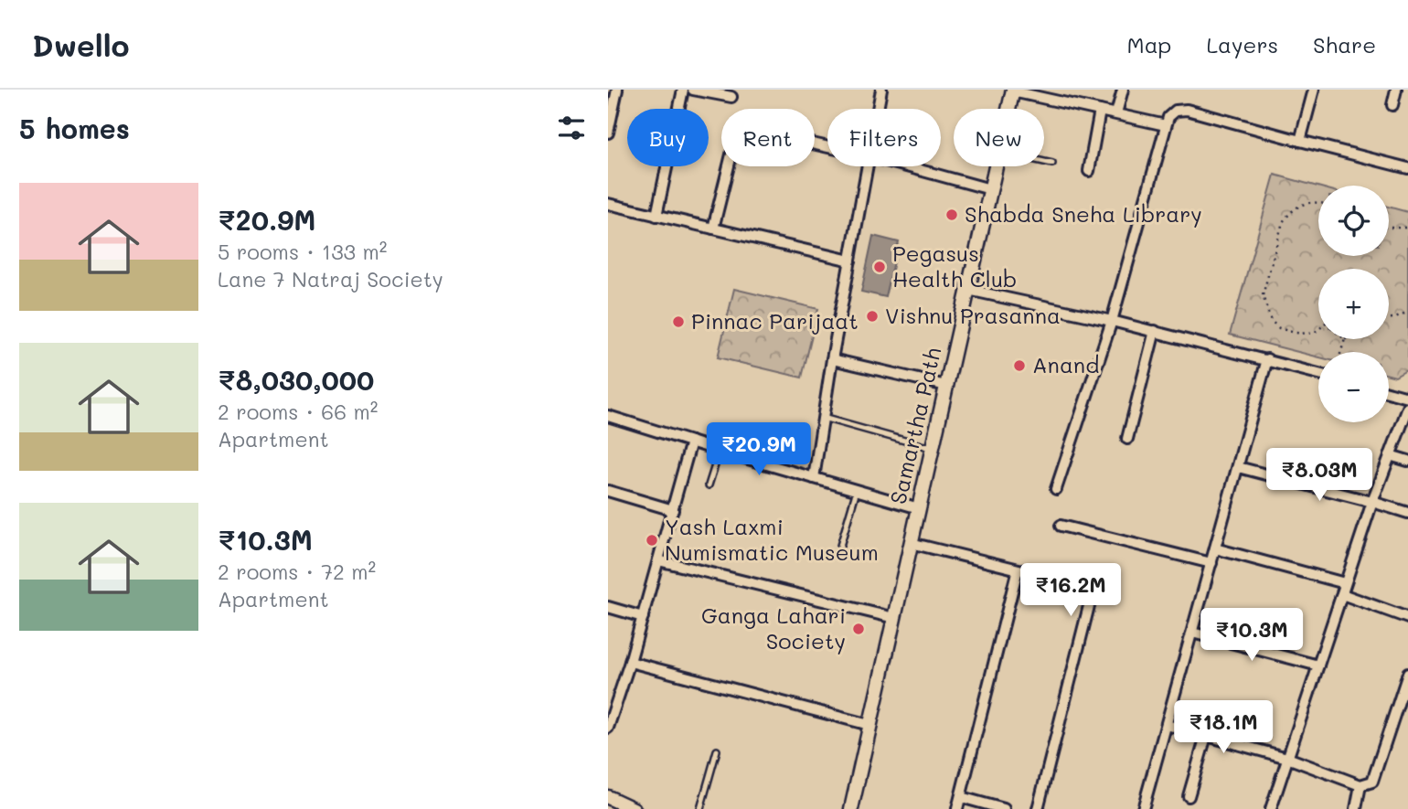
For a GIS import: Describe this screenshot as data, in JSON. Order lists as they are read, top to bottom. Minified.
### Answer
{"streets":{"street":["Samartha Path"]},"places":["Shabda Sneha Library","Pegasus Health Club","Vishnu Prasanna","Pinnac Parijaat","Anand","Yash Laxmi Numismatic Museum","Ganga Lahari Society"],"page":{"header":"Dwello","nav":["Map","Layers","Share"],"heading":"5 homes","chip":["Buy","Rent","Filters","New"],"list":[{"name":"₹20.9M","note":"5 rooms · 133 m² · Lane 7 Natraj Society"},{"name":"₹8,030,000","note":"2 rooms · 66 m² · Apartment"},{"name":"₹10.3M","note":"2 rooms · 72 m² · Apartment"}],"map_buttons":["+","−"],"price":["₹20.9M","₹8.03M","₹16.2M","₹10.3M","₹18.1M"]}}
